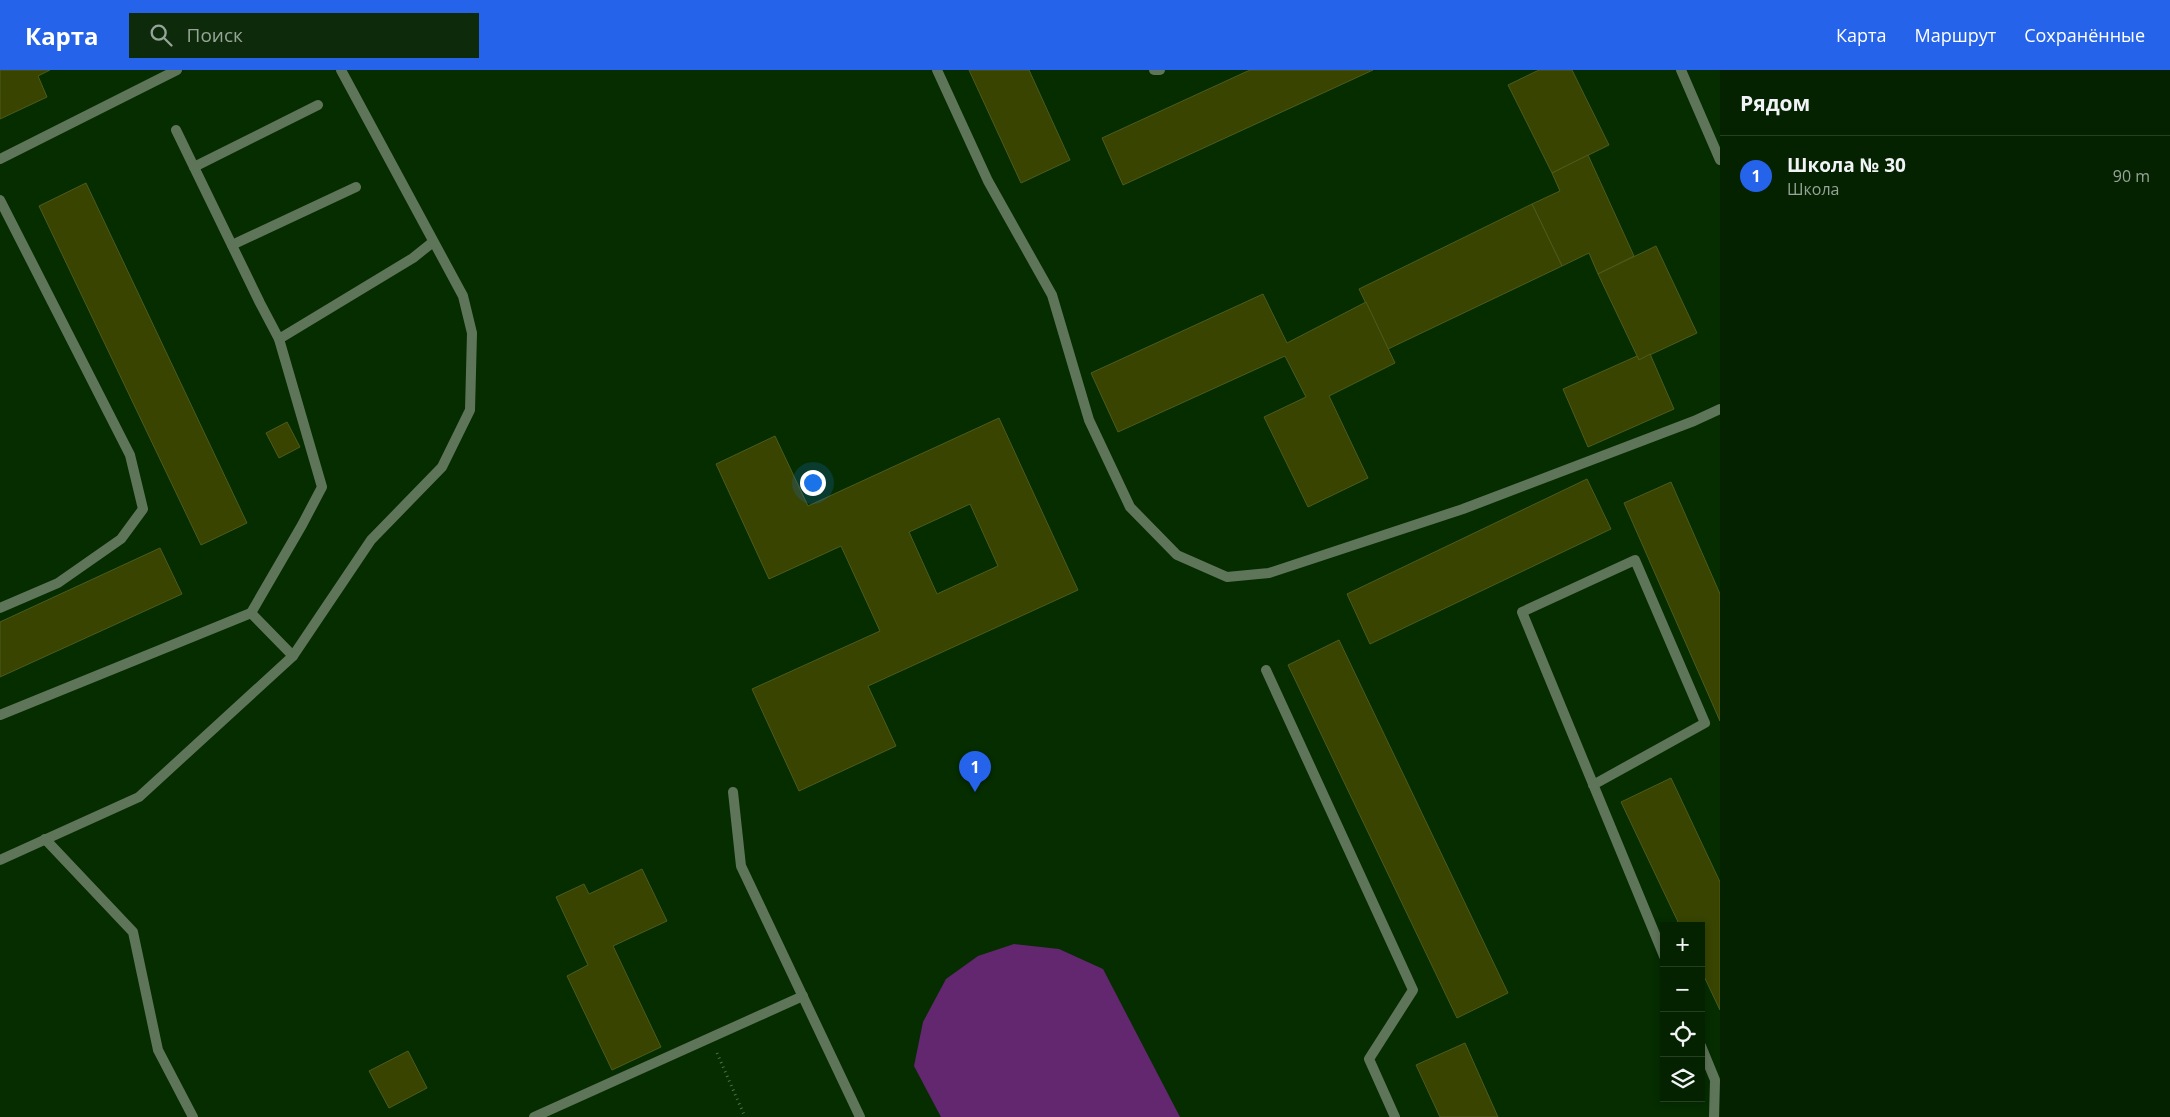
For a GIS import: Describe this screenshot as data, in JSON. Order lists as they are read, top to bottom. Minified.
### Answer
{"page":{"header":"Карта","search":"Поиск","nav":["Карта","Маршрут","Сохранённые"],"heading":"Рядом","list":[{"mark":"1","name":"Школа № 30","note":"Школа","value":"90 m"}],"pins":"1","map_buttons":["+","−"]}}
